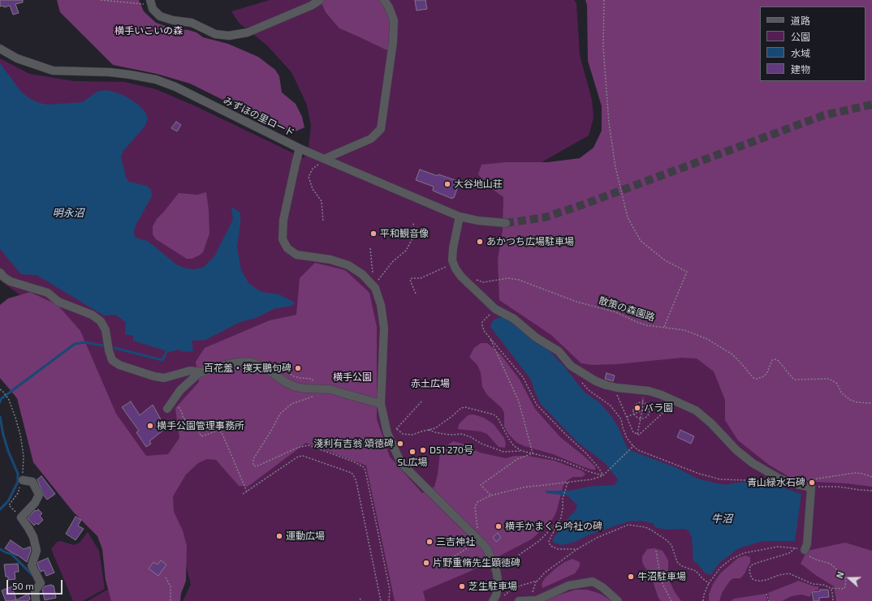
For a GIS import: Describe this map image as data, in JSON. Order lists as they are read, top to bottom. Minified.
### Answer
{"streets":{"street":["みずほの里ロード"],"path":["散策の森園路"]},"water":["明永沼","牛沼"],"parks":["横手いこいの森","横手公園","赤土広場"],"places":["大谷地山荘","平和観音像","あかつち広場駐車場","百花羞・撲天鵬句碑","バラ園","横手公園管理事務所","淺利有吉翁 頌徳碑","D51 270号","SL広場","青山緑水石碑","横手かまくら吟社の碑","運動広場","三吉神社","片野重脩先生顕徳碑","牛沼駐車場","芝生駐車場"],"legend":["道路","公園","水域","建物"],"scale_bar":"50 m","north":"left"}
